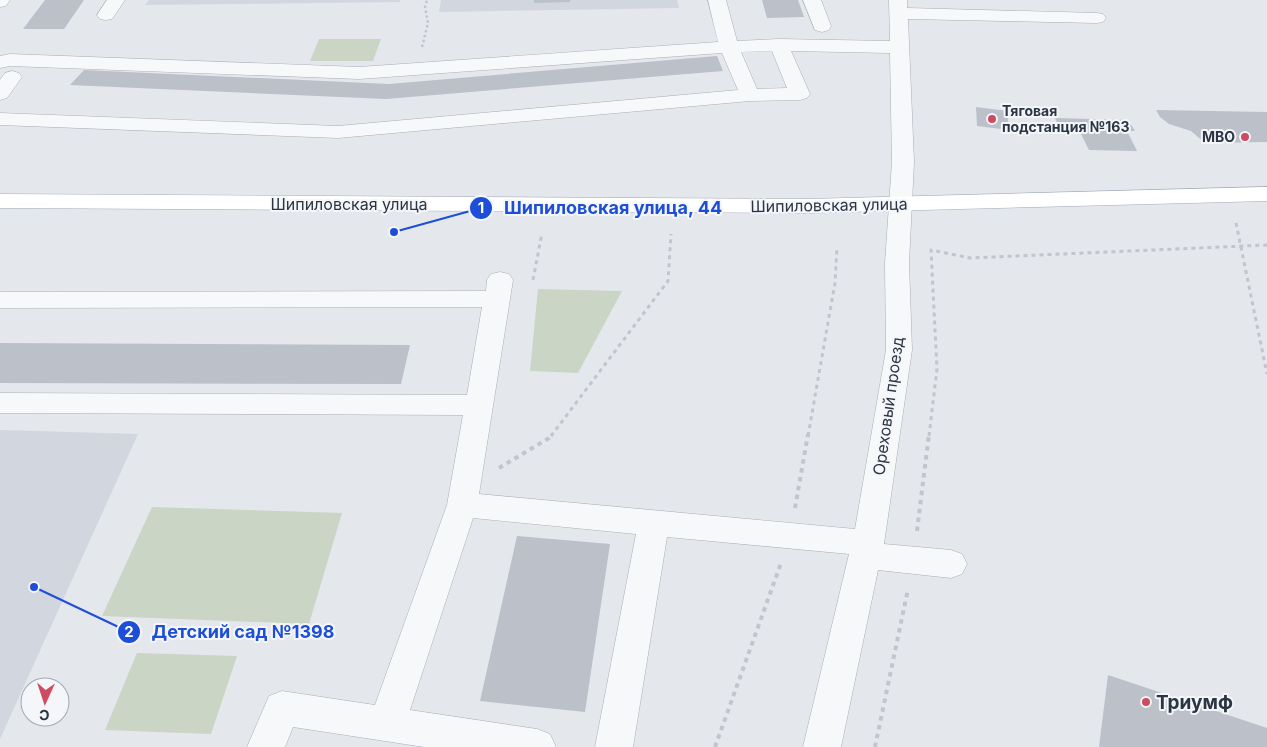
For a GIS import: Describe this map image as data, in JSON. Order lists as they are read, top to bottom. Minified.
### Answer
{"streets":{"main road":["Шипиловская улица"],"street":["Ореховый проезд"]},"crossings":[["Шипиловская улица","Ореховый проезд"]],"places":["Тяговая подстанция №163","МВО","Шипиловская улица, 44","Детский сад №1398","Триумф"],"north":"bottom"}
